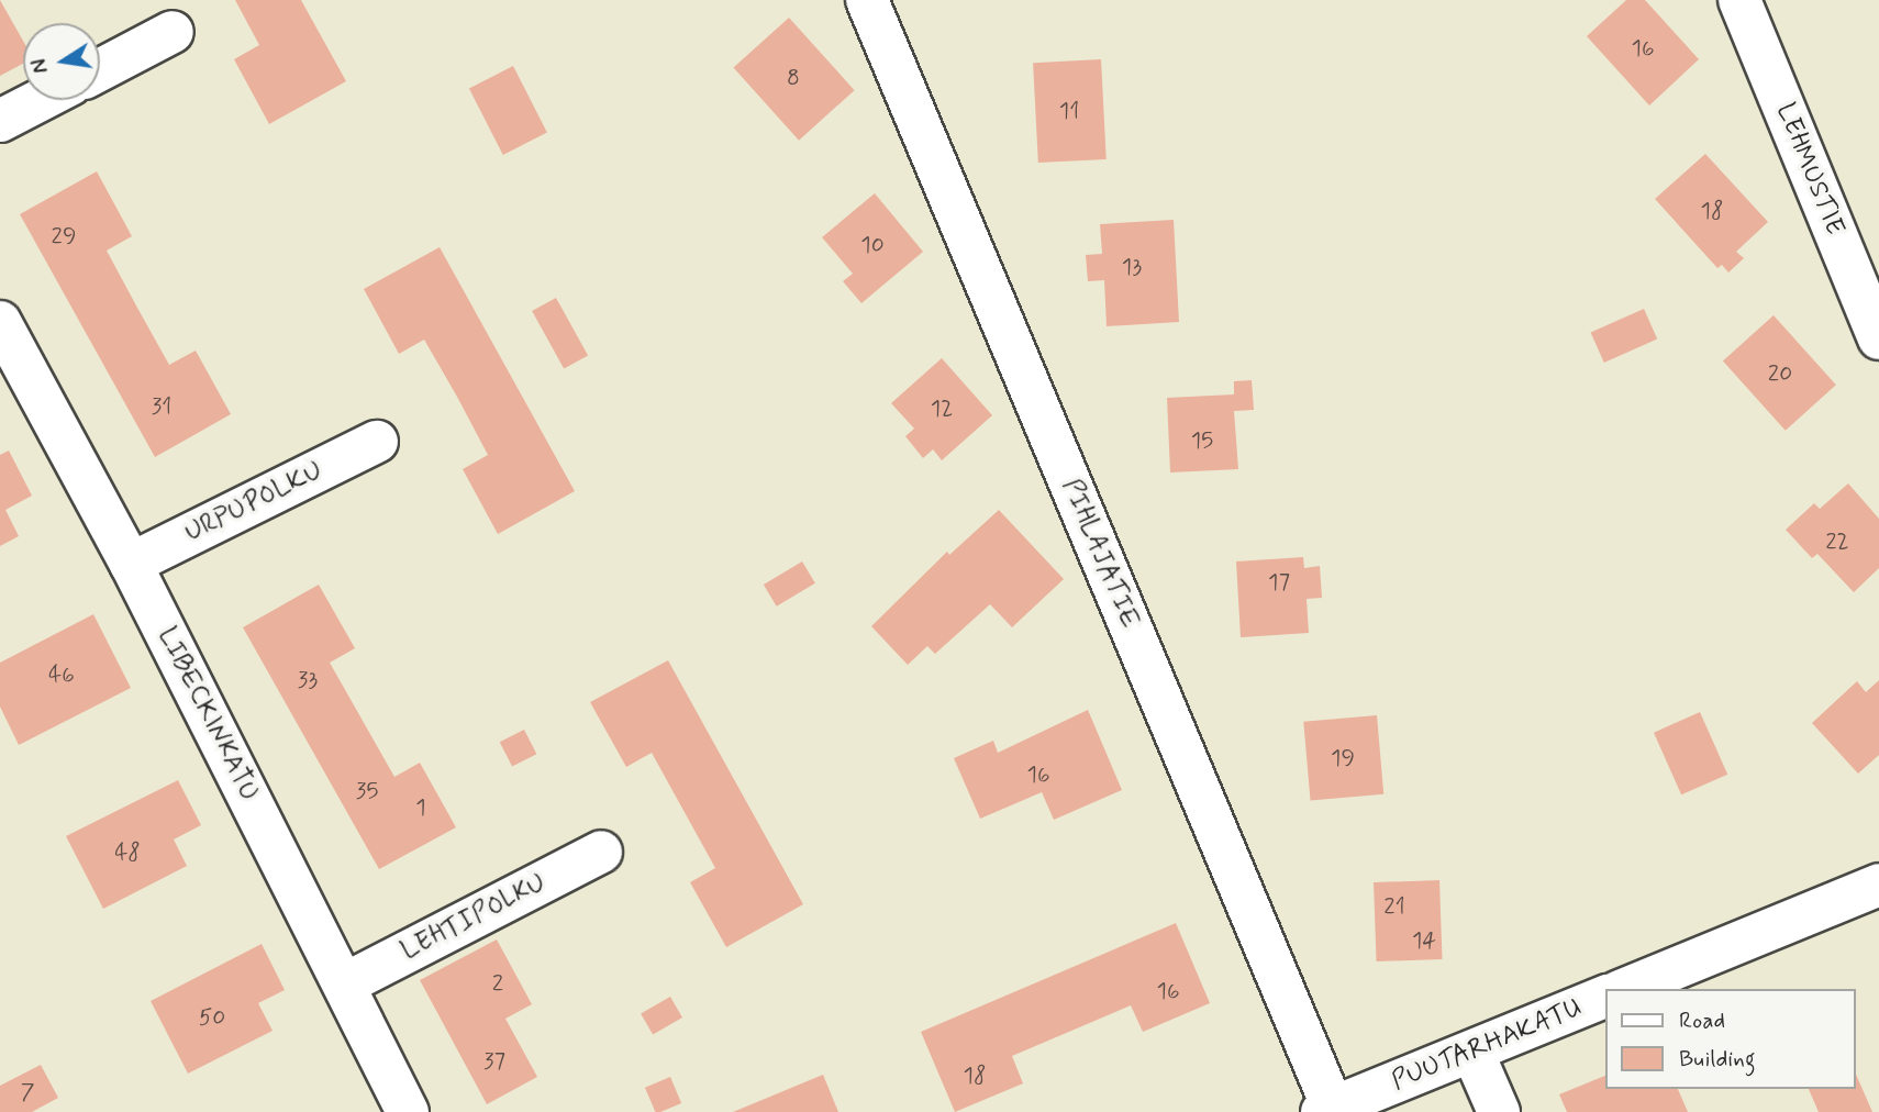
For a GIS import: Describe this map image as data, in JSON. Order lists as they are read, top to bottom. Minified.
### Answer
{"streets":{"street":["LEHMUSTIE","URPUPOLKU","PIHLAJATIE","LIBECKINKATU","LEHTIPOLKU","PUUTARHAKATU"]},"crossings":[["URPUPOLKU","LIBECKINKATU"],["PIHLAJATIE","PUUTARHAKATU"],["LIBECKINKATU","LEHTIPOLKU"]],"house_numbers":["16","8","11","18","29","10","13","20","31","12","15","22","17","46","33","19","16","35","1","48","21","14","2","16","50","37","18","7"],"legend":["Road","Building"],"north":"left"}
